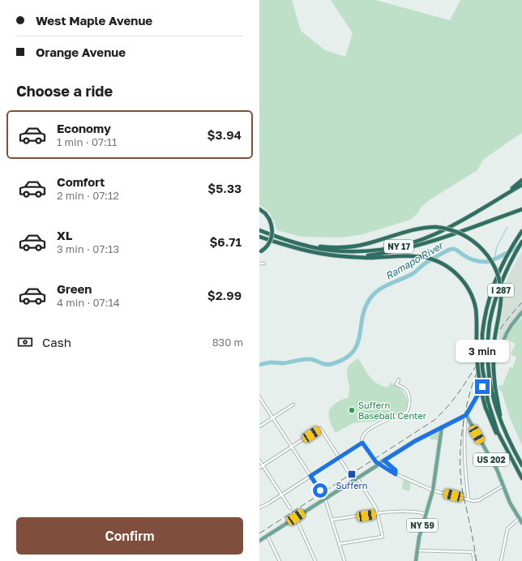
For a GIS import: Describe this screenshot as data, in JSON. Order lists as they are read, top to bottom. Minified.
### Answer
{"streets":{"highway":["NY 17","I 287"],"main road":["US 202","NY 59"]},"crossings":[["NY 17","I 287"]],"water":["Ramapo River"],"places":{"other":["Suffern Baseball Center"],"transit":["Suffern"]},"page":{"banner":["West Maple Avenue","Orange Avenue"],"heading":"Choose a ride","list":[{"name":"Economy","note":"1 min · 07:11","value":"$3.94"},{"name":"Comfort","note":"2 min · 07:12","value":"$5.33"},{"name":"XL","note":"3 min · 07:13","value":"$6.71"},{"name":"Green","note":"4 min · 07:14","value":"$2.99"}],"pay":["Cash","830 m"],"bubble":"3 min","buttons":"Confirm"}}
